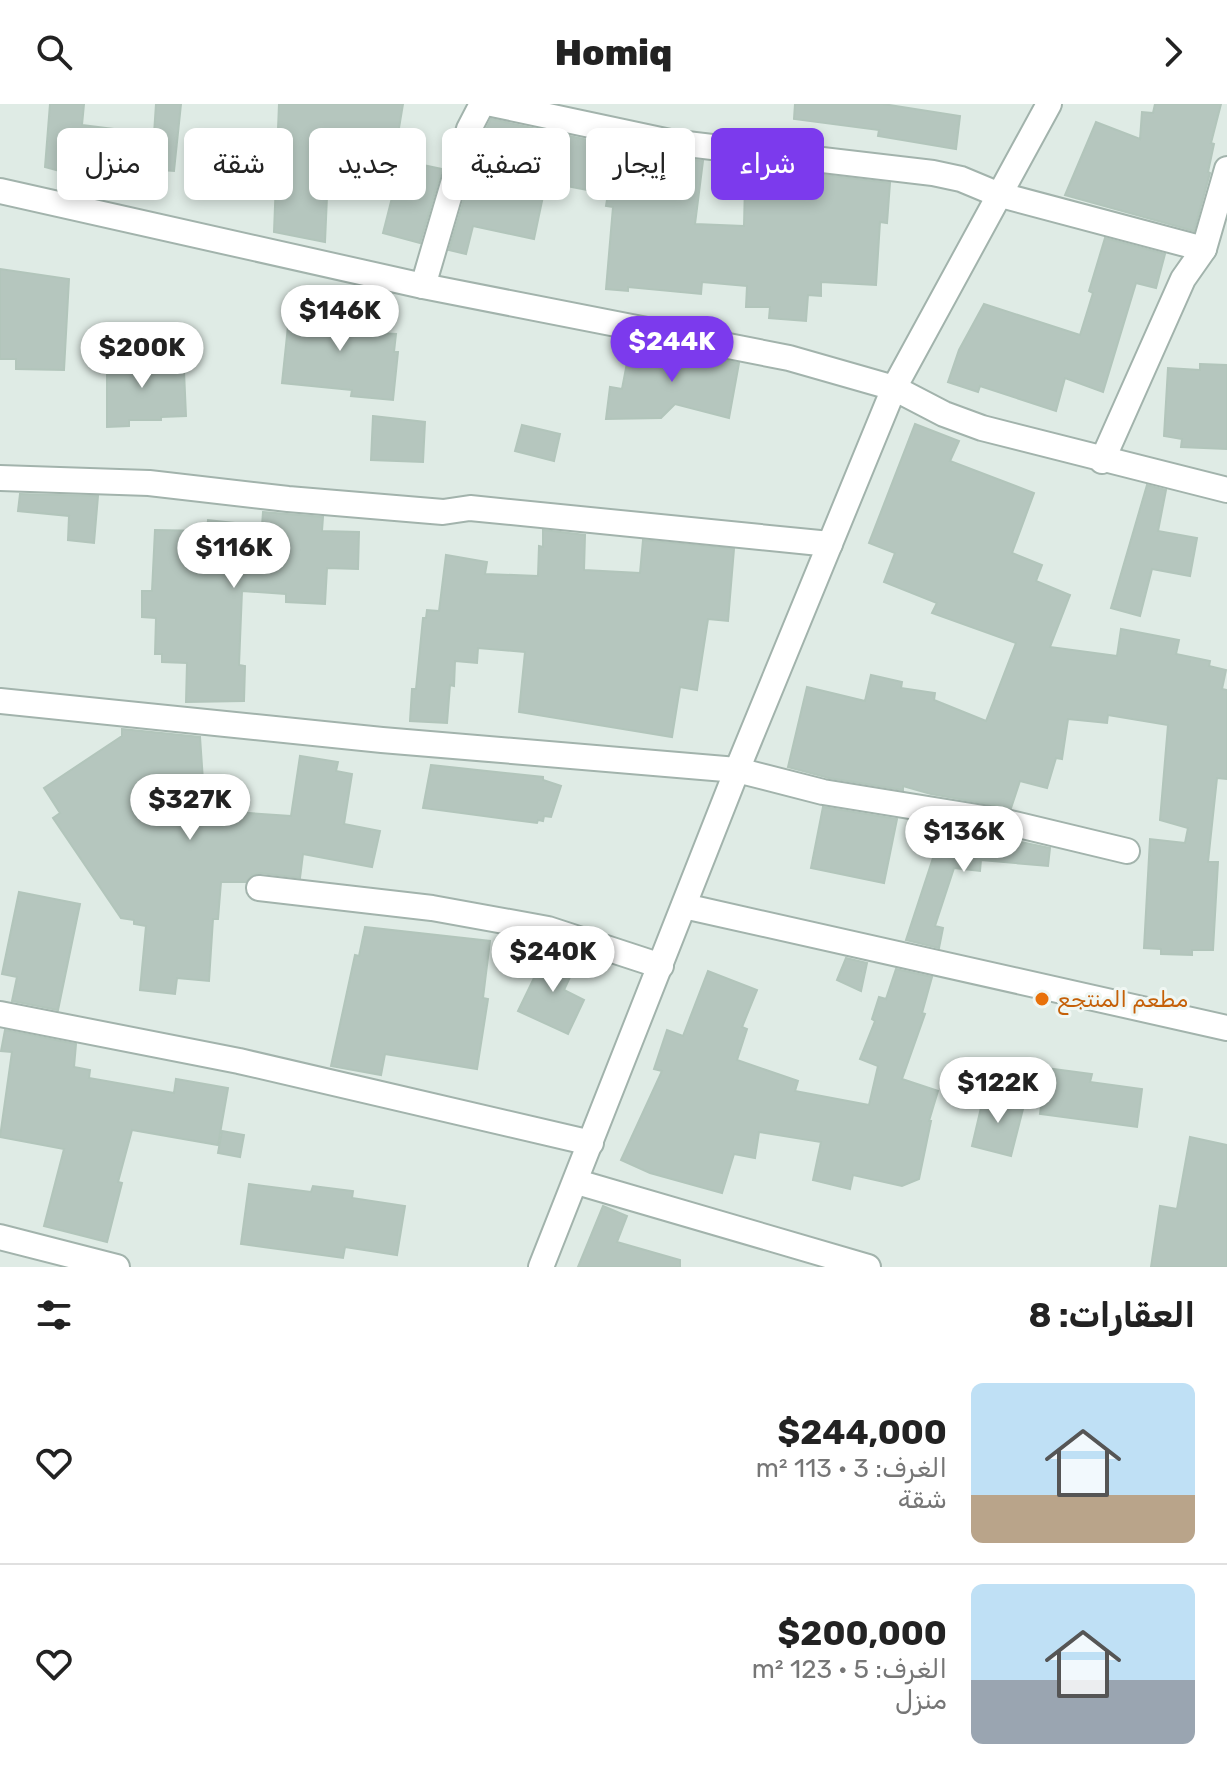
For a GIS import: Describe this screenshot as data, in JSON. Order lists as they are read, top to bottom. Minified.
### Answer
{"places":["مطعم المنتجع"],"page":{"header":"Homiq","chip":["شراء","إيجار","تصفية","جديد","شقة","منزل"],"price":["$146K","$244K","$200K","$116K","$327K","$136K","$240K","$122K"],"heading":"العقارات: 8","list":[{"name":"$244,000","note":"الغرف: 3 · 113 m² · شقة"},{"name":"$200,000","note":"الغرف: 5 · 123 m² · منزل"}]}}
